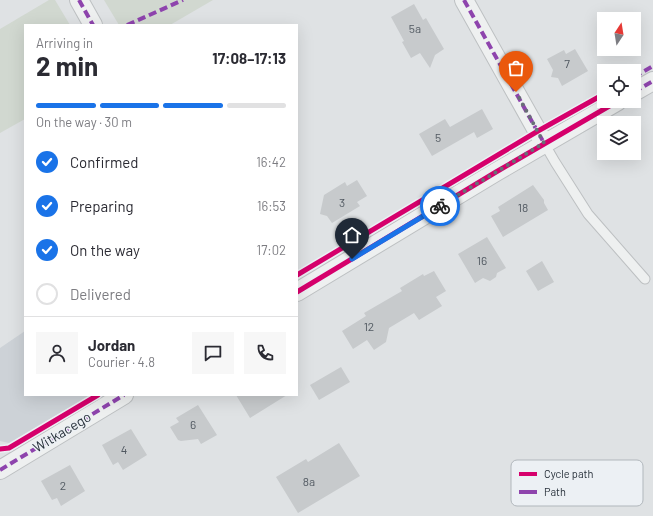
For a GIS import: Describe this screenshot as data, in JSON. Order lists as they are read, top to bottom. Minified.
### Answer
{"streets":{"street":["Witkacego"]},"house_numbers":["5a","7","5","3","18","16","12","6","4","8a","2"],"legend":["Cycle path","Path"],"north":"top","page":{"heading":["2 min","Arriving in","17:08–17:13"],"panel":["Jordan","Courier · 4.8"],"bar":"On the way · 30 m","list":[["Confirmed","16:42"],["Preparing","16:53"],["On the way","17:02"],"Delivered"]}}
